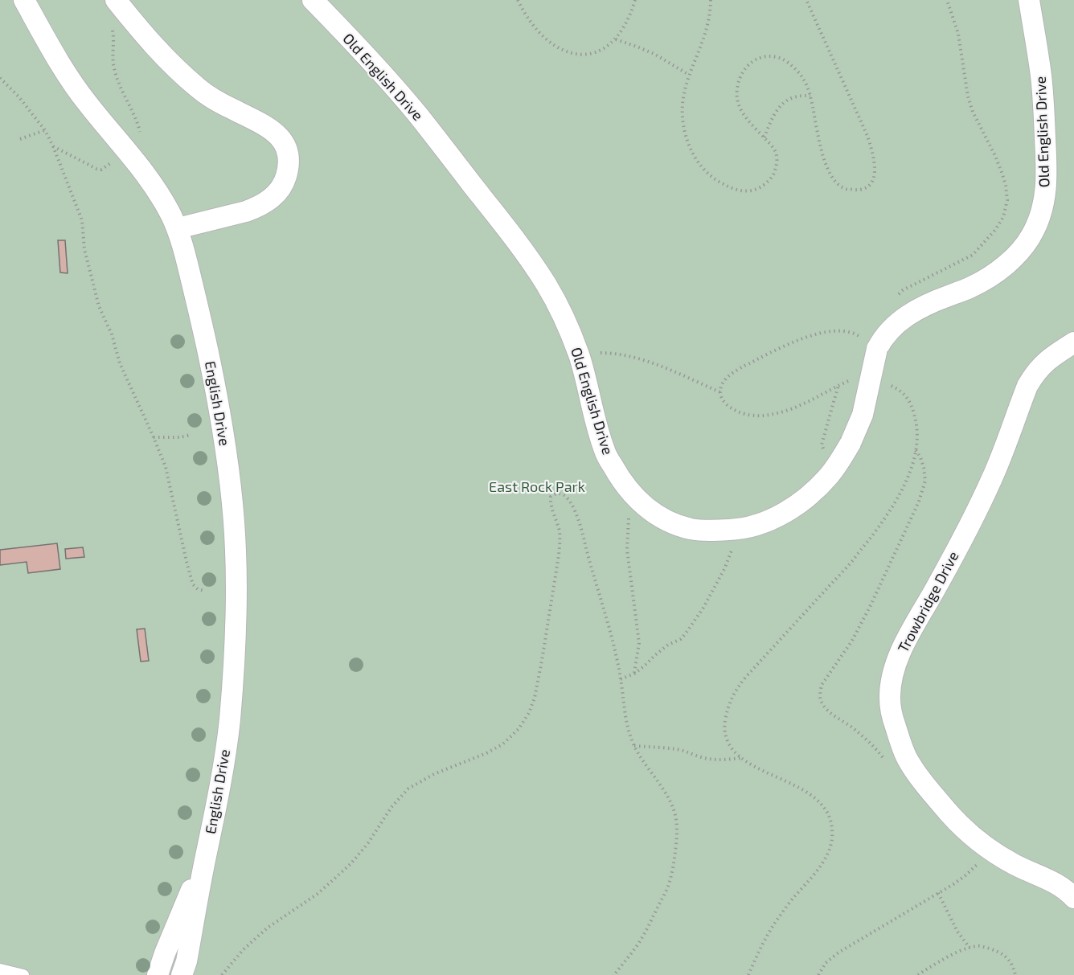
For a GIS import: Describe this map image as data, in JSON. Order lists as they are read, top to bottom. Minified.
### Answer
{"streets":{"street":["Old English Drive","English Drive","Trowbridge Drive"]},"parks":["East Rock Park"]}
